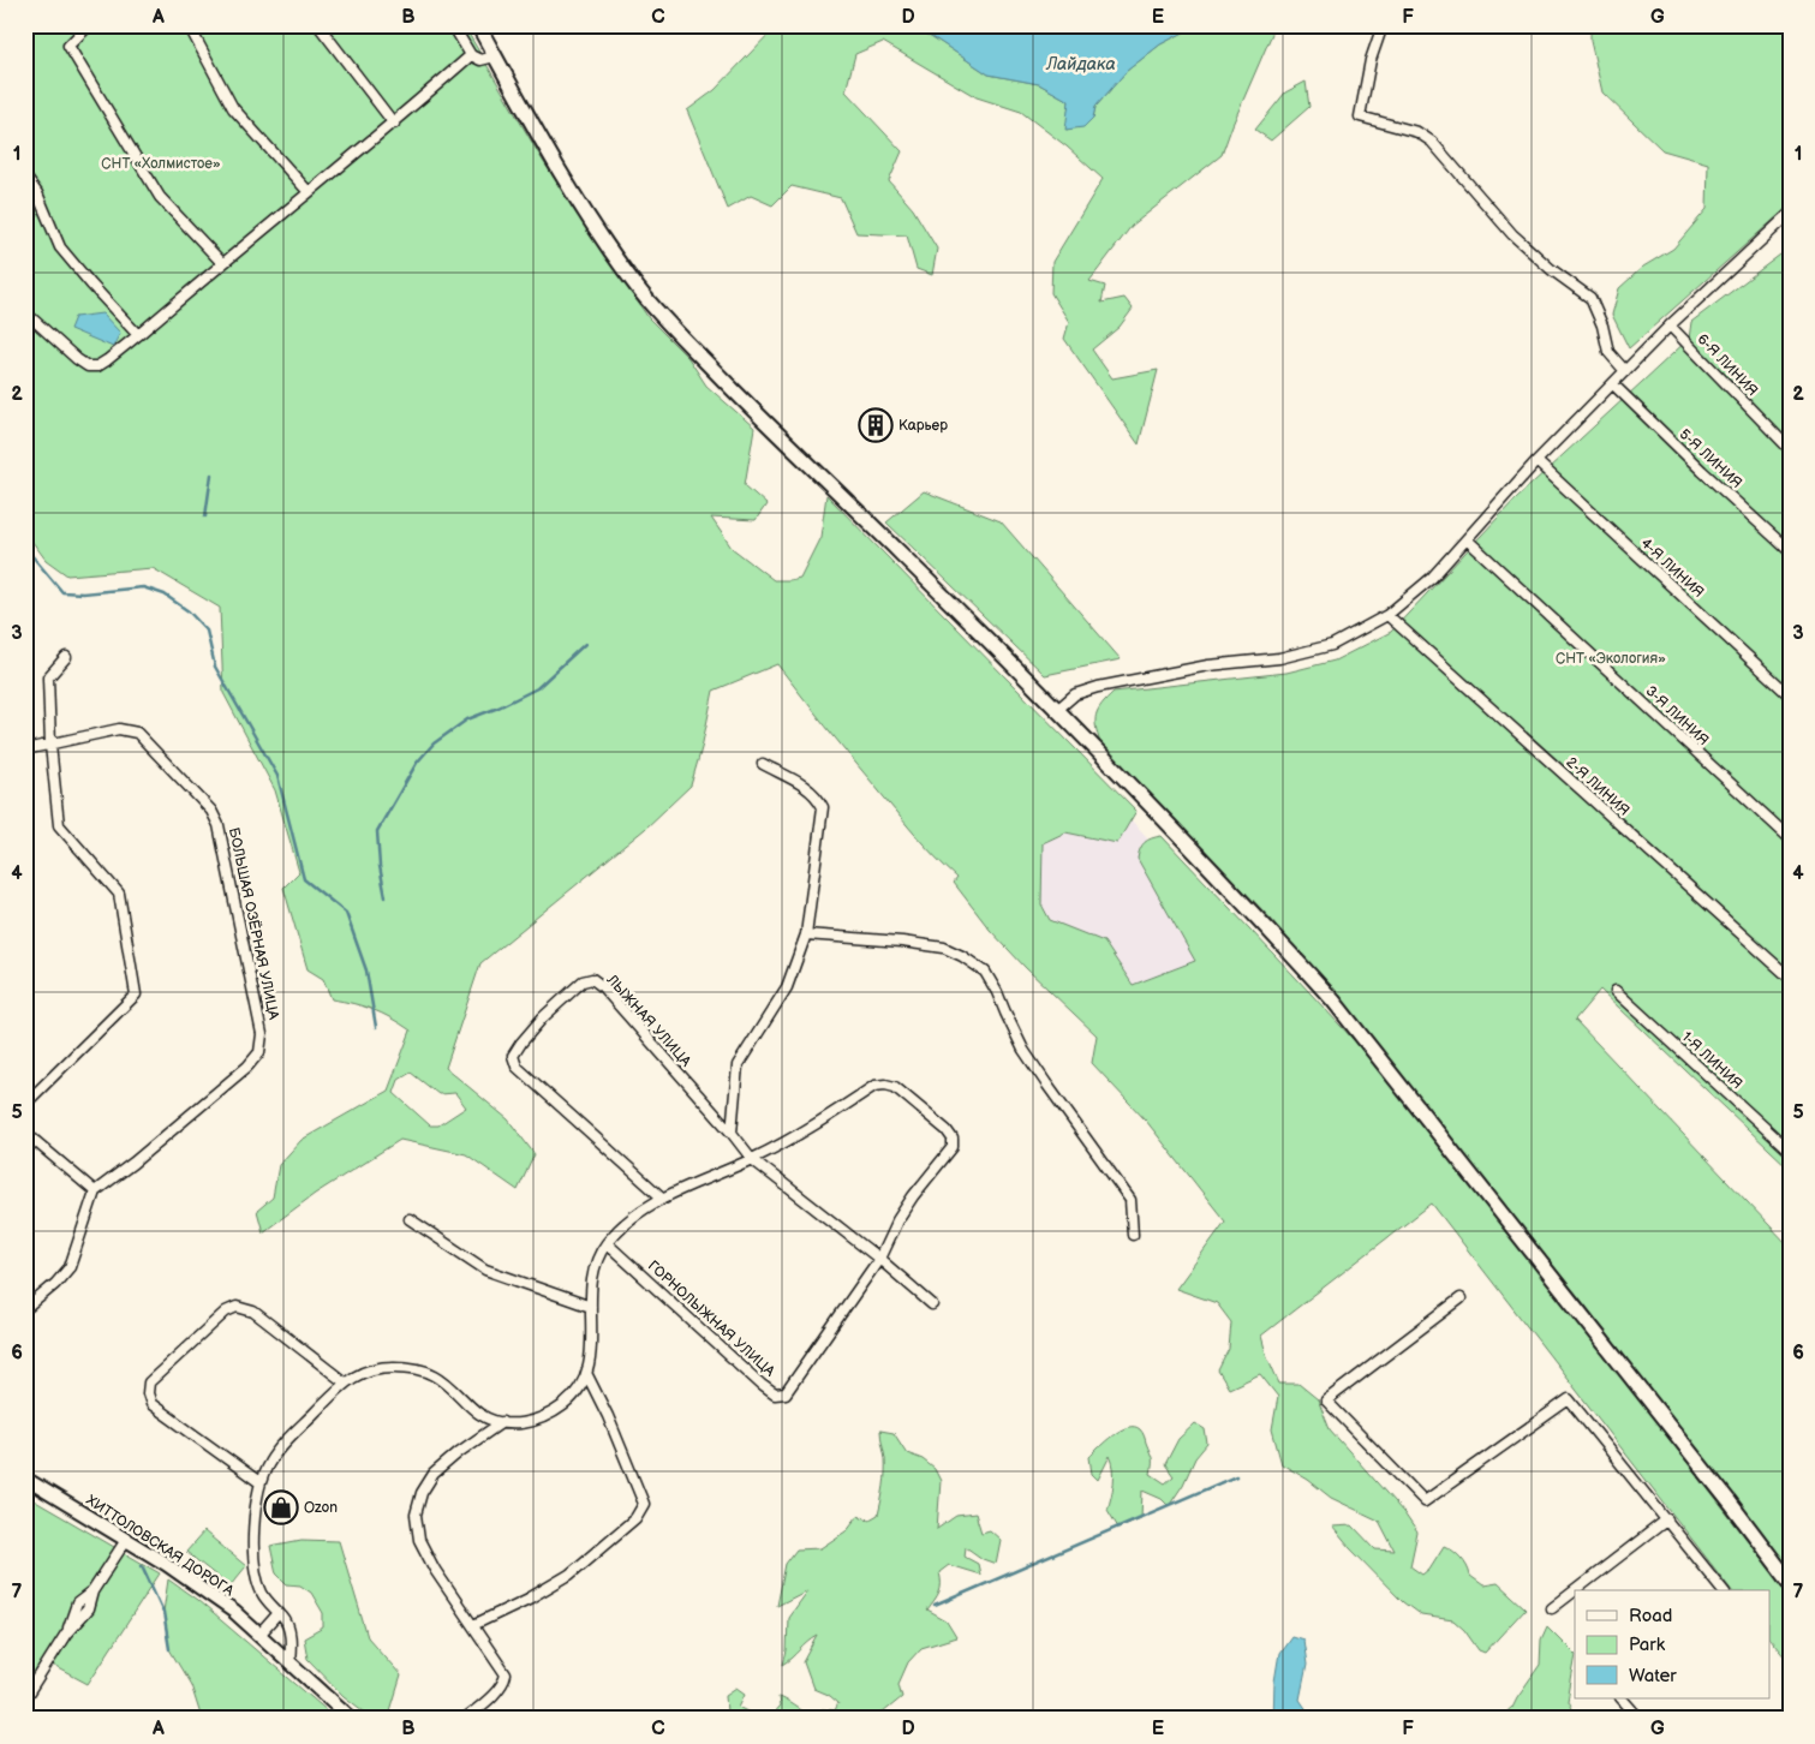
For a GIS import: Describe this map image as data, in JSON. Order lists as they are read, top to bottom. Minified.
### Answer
{"streets":{"street":["6-Я ЛИНИЯ","5-Я ЛИНИЯ","4-Я ЛИНИЯ","3-Я ЛИНИЯ","2-Я ЛИНИЯ","БОЛЬШАЯ ОЗЁРНАЯ УЛИЦА","ЛЫЖНАЯ УЛИЦА","1-Я ЛИНИЯ","ГОРНОЛЫЖНАЯ УЛИЦА","ХИТТОЛОВСКАЯ ДОРОГА"]},"crossings":[["ЛЫЖНАЯ УЛИЦА","ГОРНОЛЫЖНАЯ УЛИЦА"]],"water":["Лайдака"],"parks":["СНТ «Холмистое»","СНТ «Экология»"],"places":{"building":["Карьер"],"shop":["Ozon"]},"legend":["Road","Park","Water"],"grid":{"columns":["A","B","C","D","E","F","G"],"rows":["1","2","3","4","5","6","7"]}}
